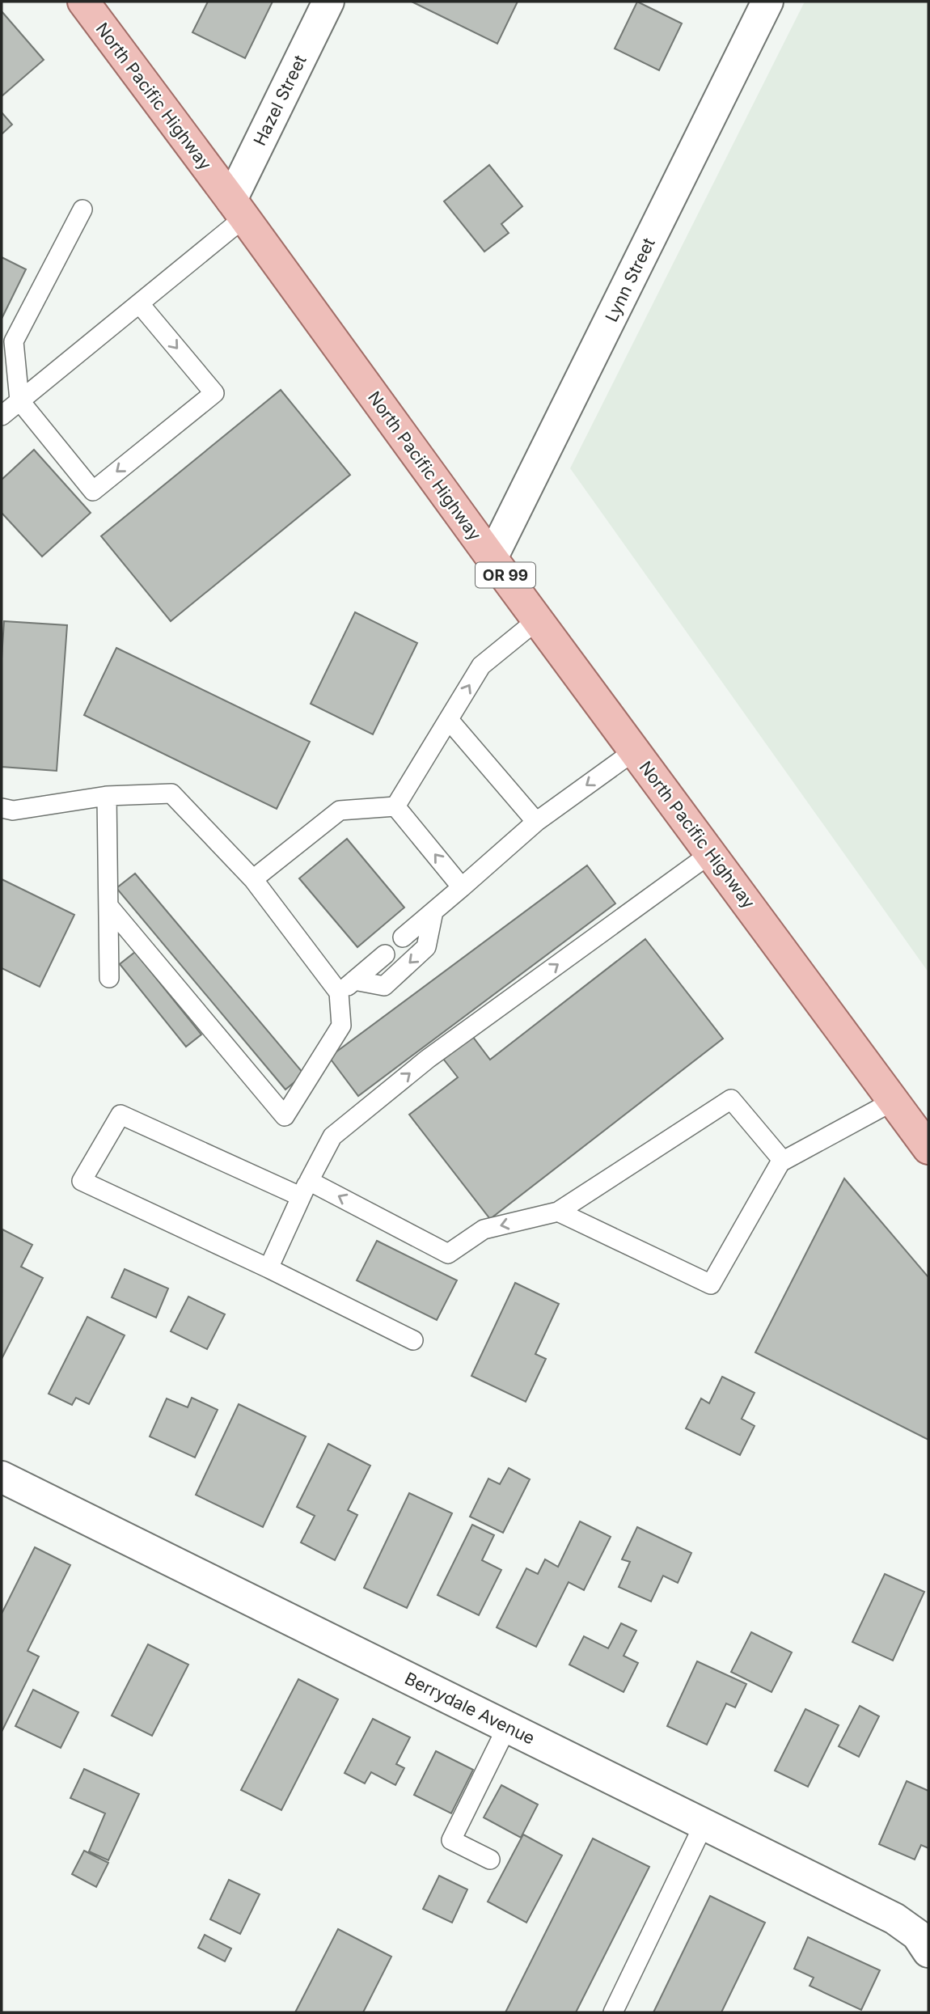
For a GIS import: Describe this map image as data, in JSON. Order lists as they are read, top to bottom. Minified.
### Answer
{"streets":{"main road":["North Pacific Highway","OR 99"],"street":["Hazel Street","Lynn Street","Berrydale Avenue"]},"crossings":[["North Pacific Highway","Hazel Street"],["North Pacific Highway","Lynn Street"]]}
